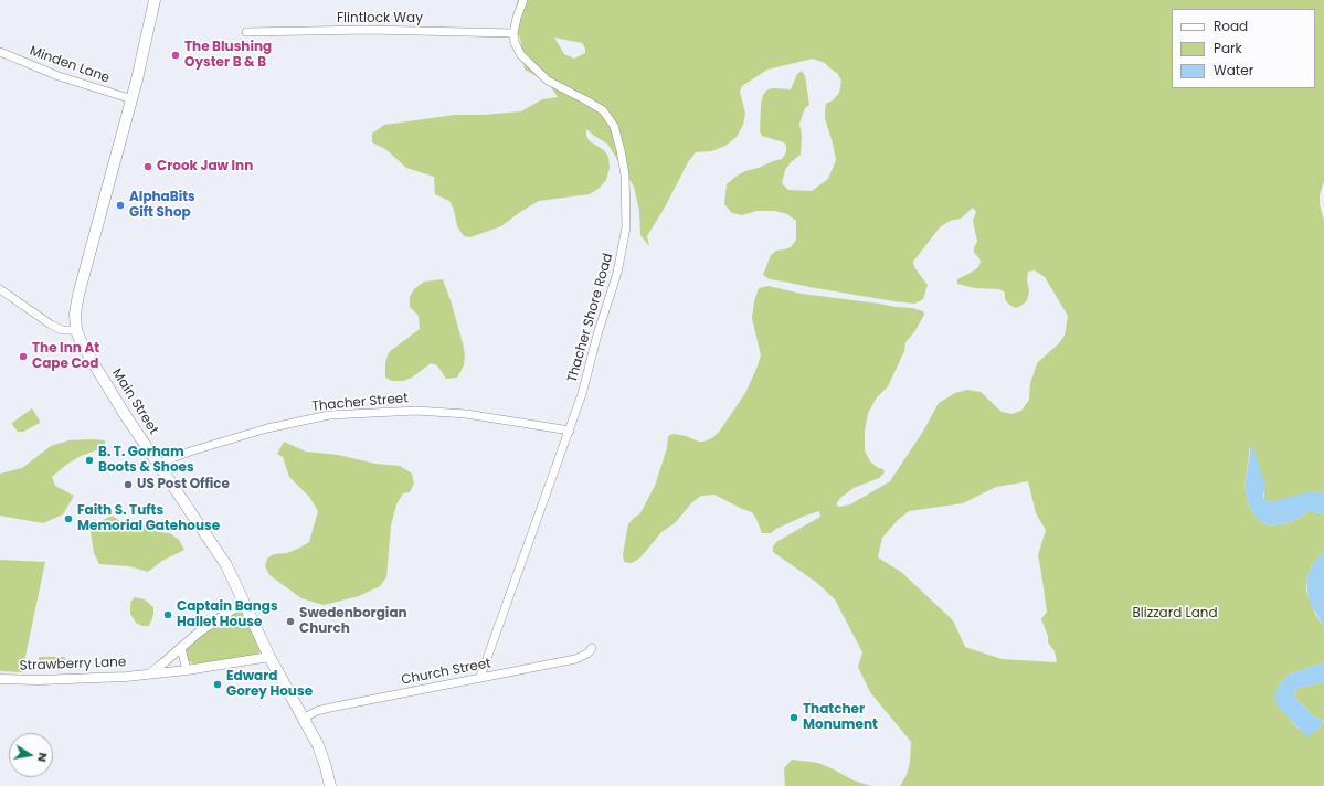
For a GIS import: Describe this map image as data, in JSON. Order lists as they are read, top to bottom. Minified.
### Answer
{"streets":{"main road":["Main Street"],"street":["Flintlock Way","Minden Lane","Thacher Shore Road","Thacher Street","Strawberry Lane","Church Street"]},"crossings":[["Flintlock Way","Thacher Shore Road"],["Minden Lane","Main Street"],["Thacher Shore Road","Thacher Street"],["Thacher Shore Road","Church Street"],["Main Street","Thacher Street"],["Main Street","Strawberry Lane"],["Main Street","Church Street"]],"parks":["Blizzard Land"],"places":["The Blushing Oyster B & B","Crook Jaw Inn","AlphaBits Gift Shop","The Inn At Cape Cod","B. T. Gorham Boots & Shoes","US Post Office","Faith S. Tufts Memorial Gatehouse","Captain Bangs Hallet House","Swedenborgian Church","Edward Gorey House","Thatcher Monument"],"legend":["Road","Park","Water"],"north":"right"}
